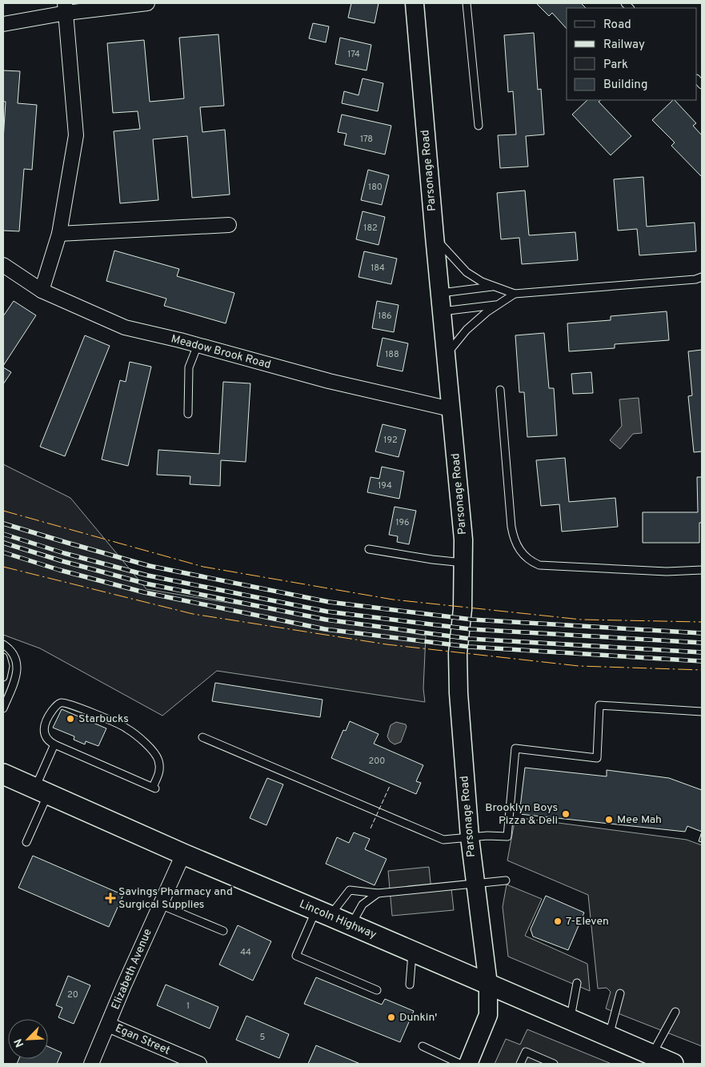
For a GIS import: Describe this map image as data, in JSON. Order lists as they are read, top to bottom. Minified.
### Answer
{"streets":{"main road":["Lincoln Highway"],"street":["Parsonage Road","Meadow Brook Road","Elizabeth Avenue","Egan Street"]},"crossings":[["Parsonage Road","Meadow Brook Road"],["Parsonage Road","Lincoln Highway"],["Lincoln Highway","Elizabeth Avenue"],["Elizabeth Avenue","Egan Street"]],"places":{"other":["Starbucks","Brooklyn Boys Pizza & Deli","Mee Mah","7-Eleven","Dunkin'"],"health":["Savings Pharmacy and Surgical Supplies"]},"house_numbers":["174","178","180","182","184","186","188","192","194","196","200","44","20","1","5"],"legend":["Road","Railway","Park","Building"],"north":"bottom left"}
